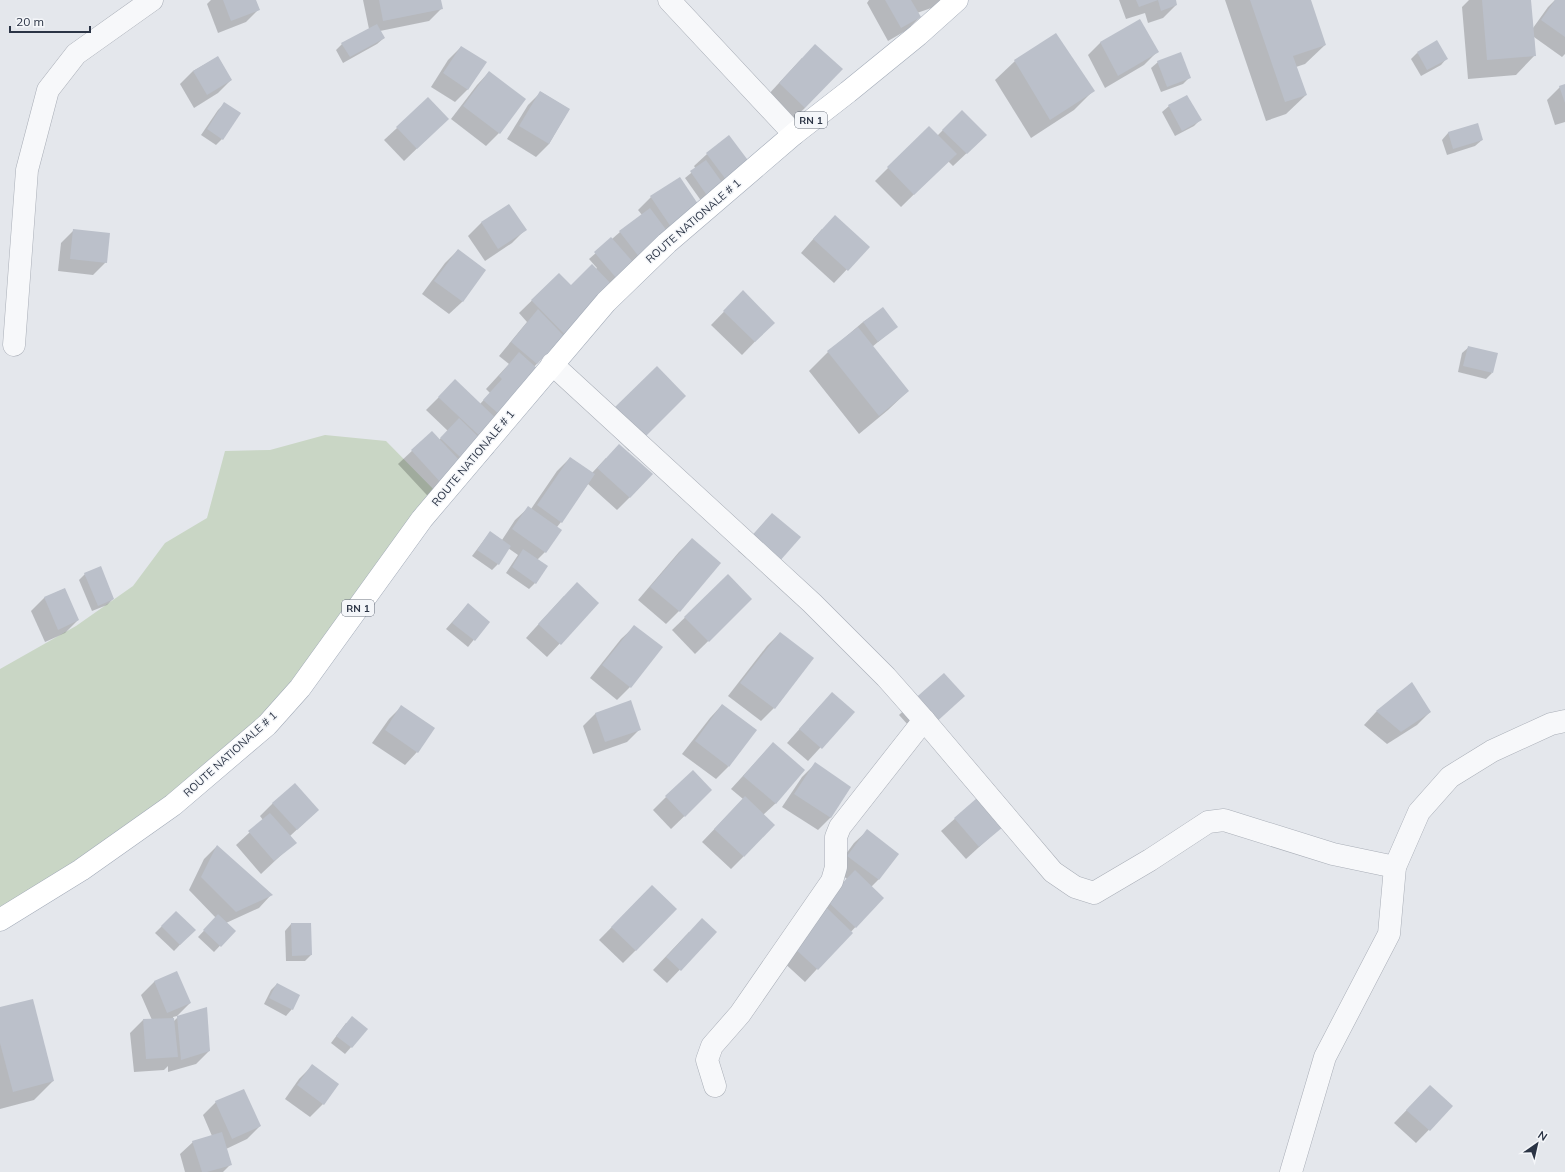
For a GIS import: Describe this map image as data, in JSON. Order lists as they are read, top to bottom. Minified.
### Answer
{"streets":{"main road":["RN 1","ROUTE NATIONALE # 1"]},"scale_bar":"20 m","north":"top right"}
